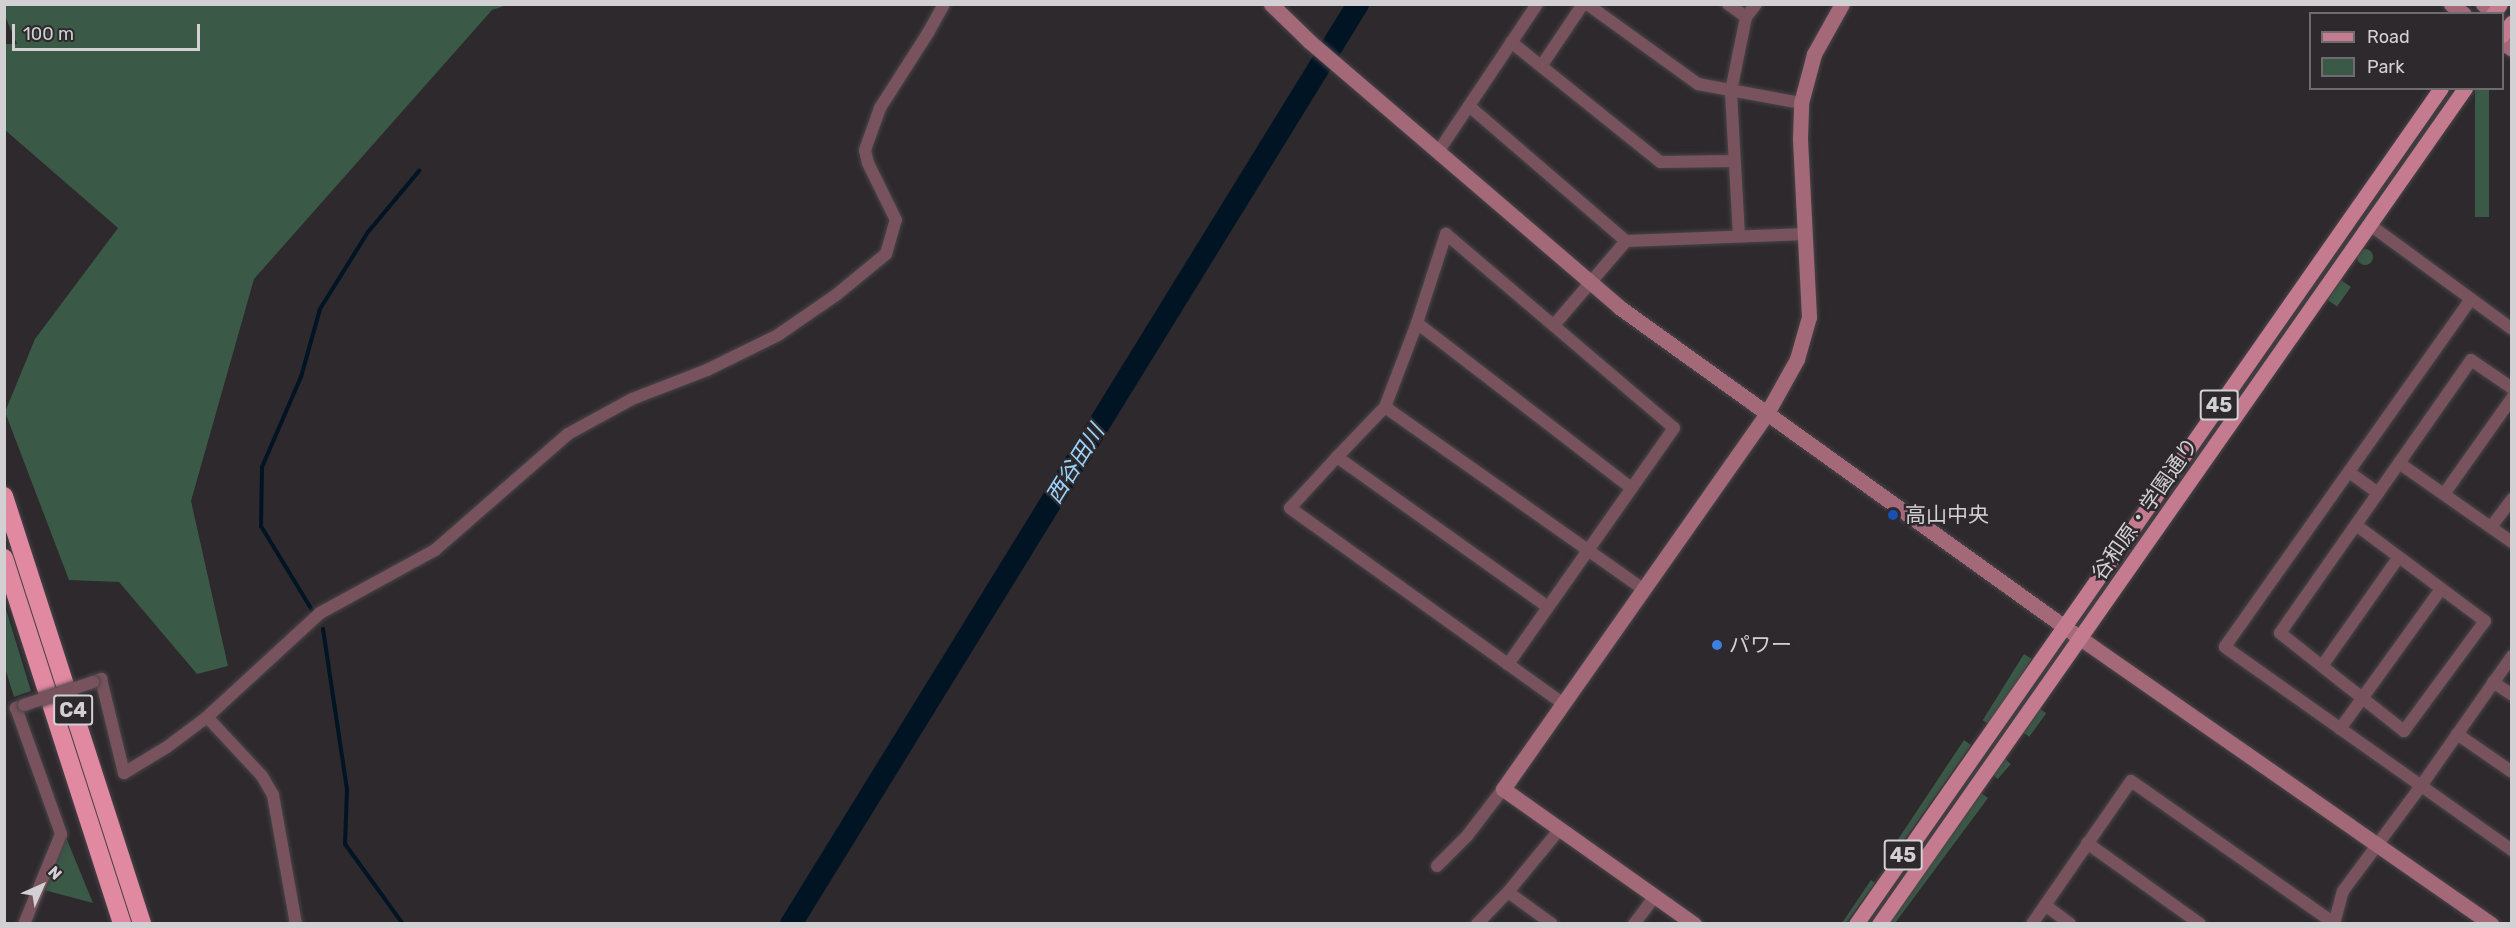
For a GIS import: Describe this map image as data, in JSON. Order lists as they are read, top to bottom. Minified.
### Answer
{"streets":{"highway":["C4"],"main road":["45","谷和原・学園通り"]},"water":["西谷田川"],"places":["高山中央","パワー"],"legend":["Road","Park"],"scale_bar":"100 m","north":"top right"}
